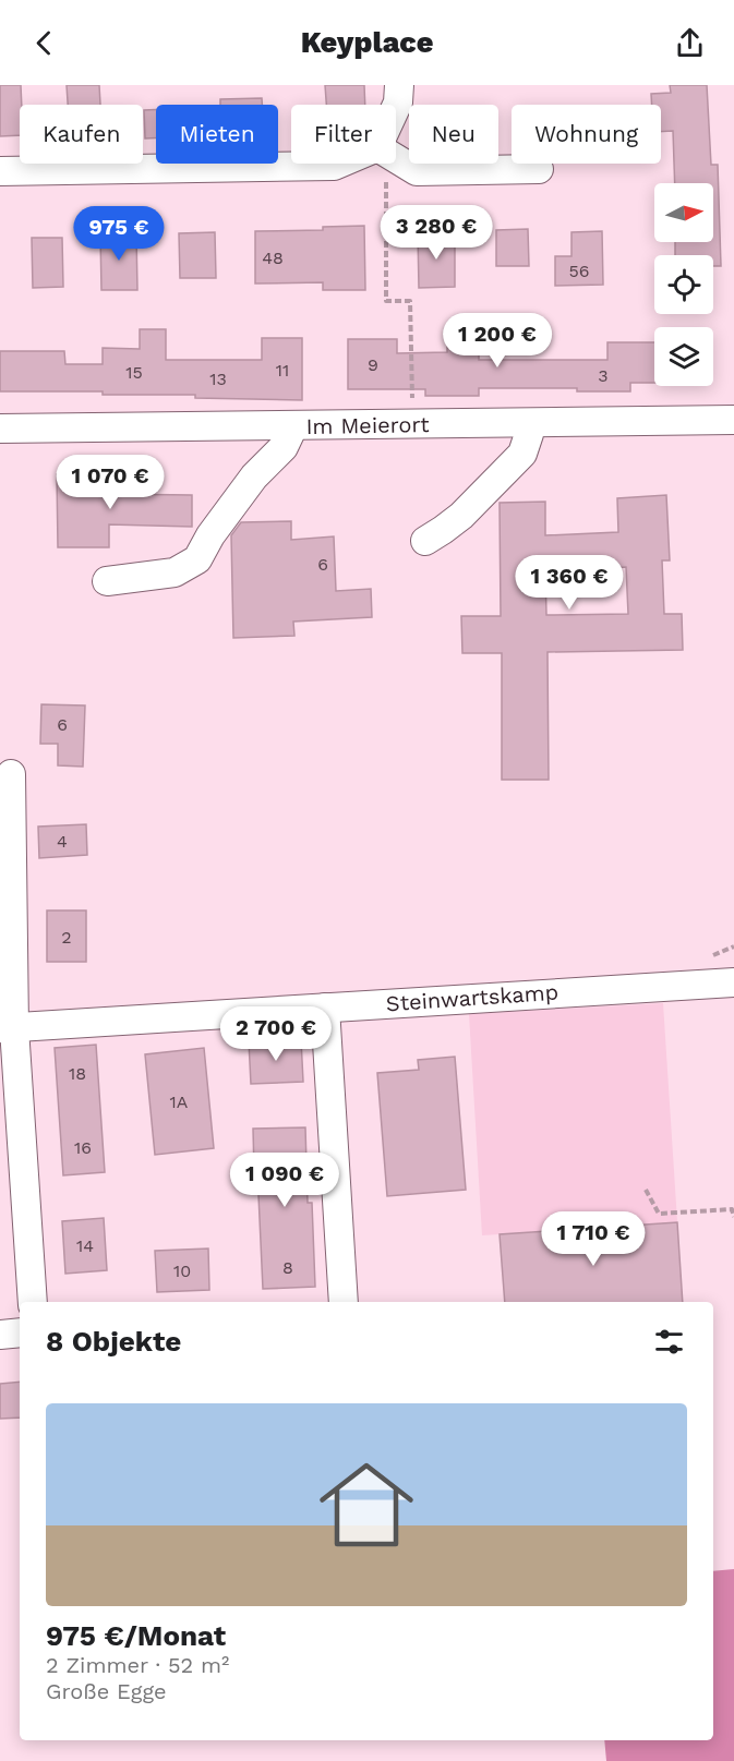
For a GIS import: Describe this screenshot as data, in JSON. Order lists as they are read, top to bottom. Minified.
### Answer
{"streets":{"street":["Im Meierort","Steinwartskamp"]},"house_numbers":["48","56","9","11","15","3","13","6","6","4","2","18","1A","16","14","8","10"],"north":"right","page":{"header":"Keyplace","chip":["Kaufen","Mieten","Filter","Neu","Wohnung"],"price":["3 280 €","975 €","1 200 €","1 070 €","1 360 €","2 700 €","1 090 €","1 710 €"],"heading":"8 Objekte","list":[{"name":"975 €/Monat","note":"2 Zimmer · 52 m² · Große Egge"}]}}
